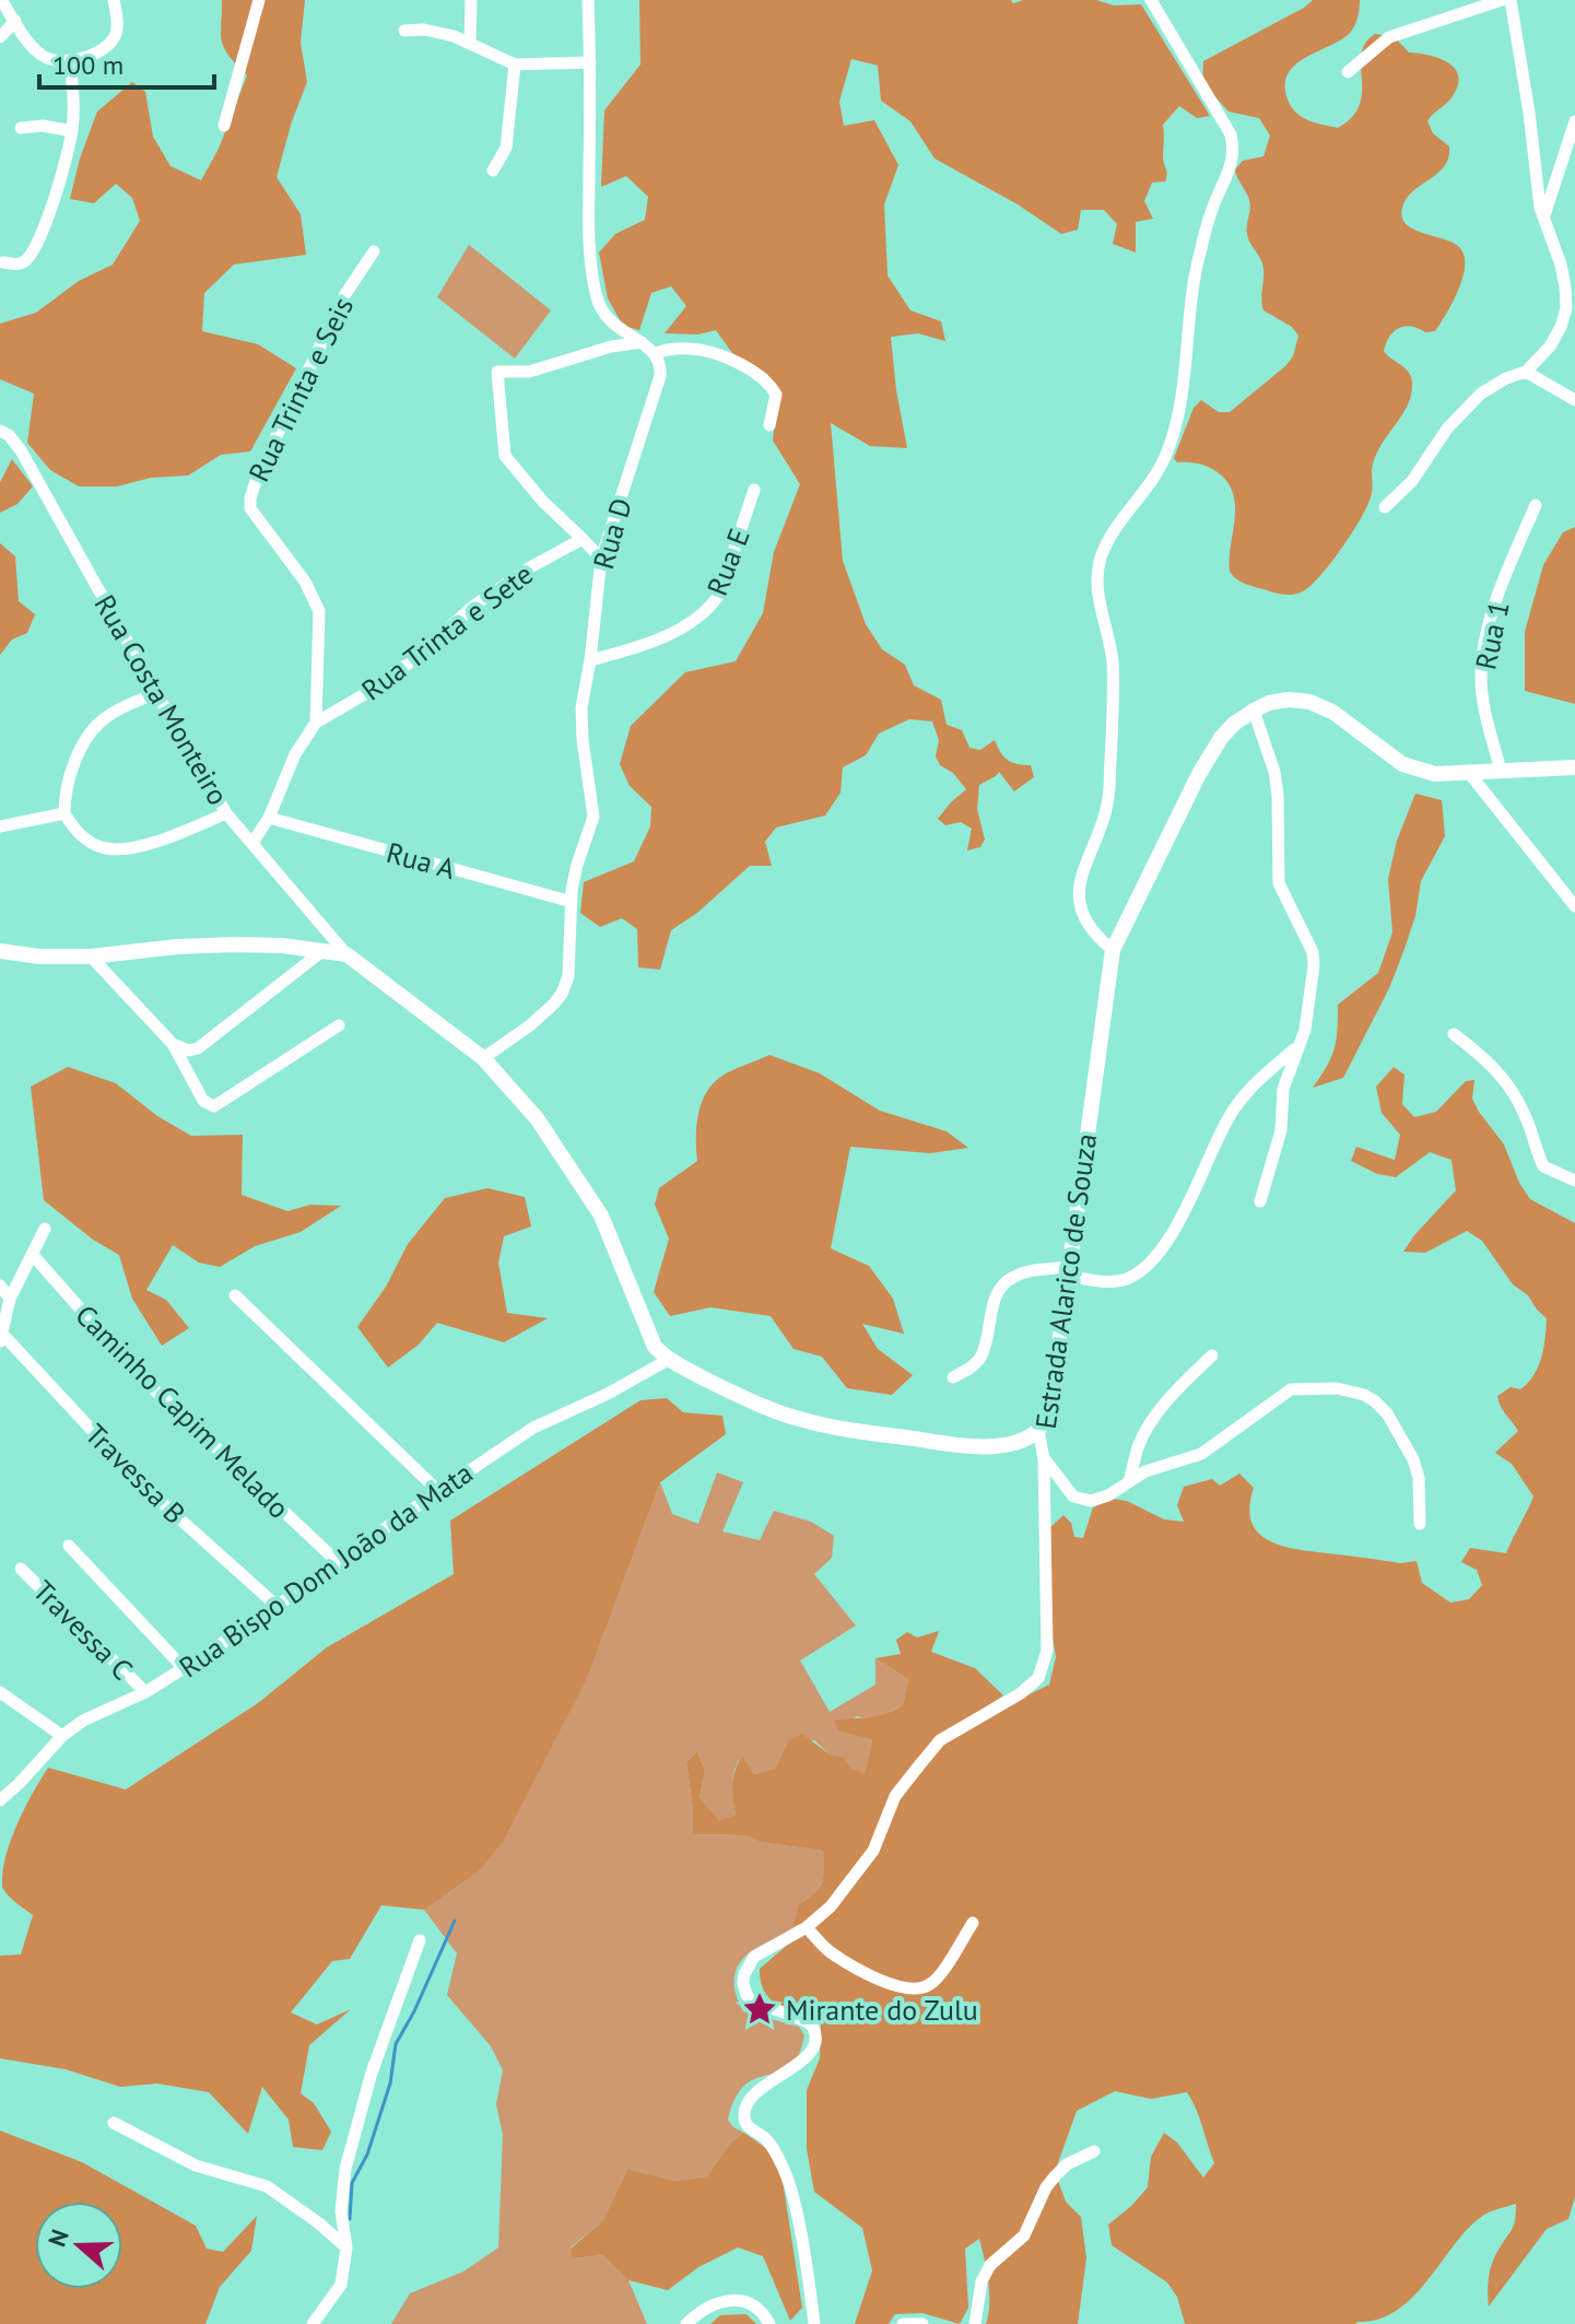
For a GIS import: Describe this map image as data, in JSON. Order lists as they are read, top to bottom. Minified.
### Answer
{"streets":{"main road":["Estrada Alarico de Souza"],"street":["Rua Trinta e Seis","Rua D","Rua E","Rua Trinta e Sete","Rua 1","Rua Costa Monteiro","Rua A","Caminho Capim Melado","Travessa B","Rua Bispo Dom João da Mata","Travessa C"]},"crossings":[["Rua Trinta e Seis","Rua Trinta e Sete"],["Rua D","Rua E"],["Rua D","Rua A"],["Rua Trinta e Sete","Rua Costa Monteiro"],["Rua Trinta e Sete","Rua A"],["Rua 1","Estrada Alarico de Souza"],["Caminho Capim Melado","Rua Bispo Dom João da Mata"],["Travessa B","Rua Bispo Dom João da Mata"],["Rua Bispo Dom João da Mata","Travessa C"]],"places":{"place":["Mirante do Zulu"]},"scale_bar":"100 m","north":"left"}
